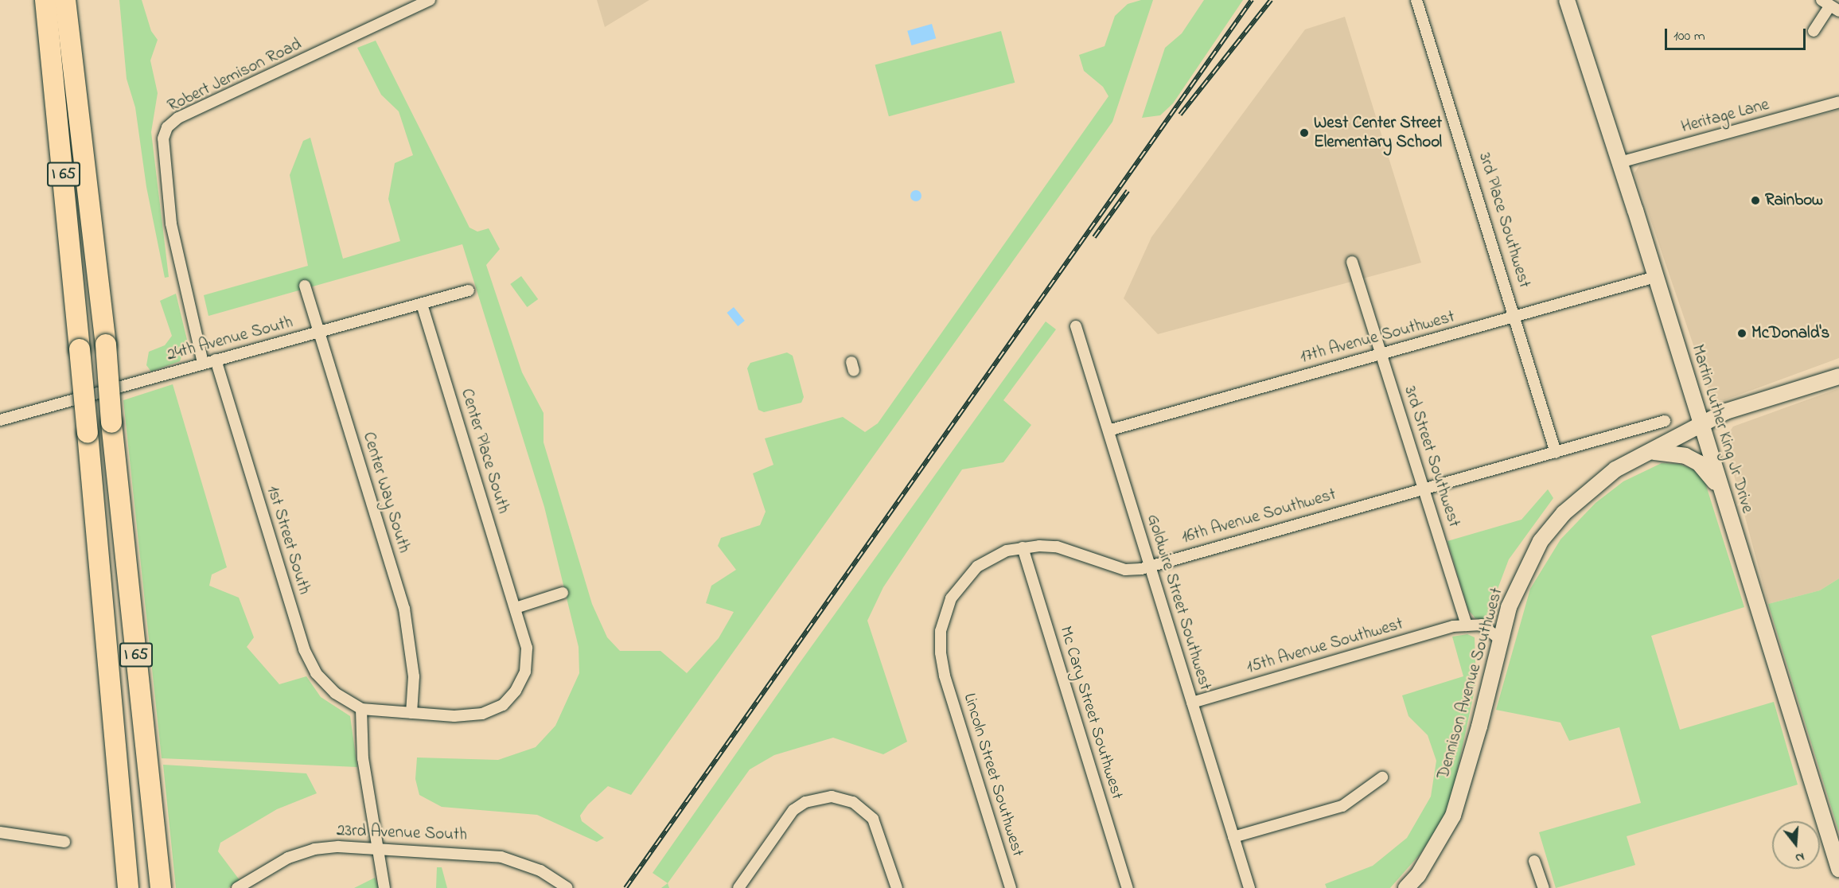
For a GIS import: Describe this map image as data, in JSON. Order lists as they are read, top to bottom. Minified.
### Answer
{"streets":{"highway":["I 65"],"main road":["Martin Luther King Jr Drive","Dennison Avenue Southwest"],"street":["Robert Jemison Road","Heritage Lane","3rd Place Southwest","17th Avenue Southwest","24th Avenue South","Center Place South","3rd Street Southwest","Center Way South","16th Avenue Southwest","1st Street South","Goldwire Street Southwest","15th Avenue Southwest","Mc Cary Street Southwest","Lincoln Street Southwest","23rd Avenue South"]},"crossings":[["Robert Jemison Road","24th Avenue South"],["Heritage Lane","Martin Luther King Jr Drive"],["3rd Place Southwest","17th Avenue Southwest"],["3rd Place Southwest","16th Avenue Southwest"],["17th Avenue Southwest","Martin Luther King Jr Drive"],["17th Avenue Southwest","3rd Street Southwest"],["17th Avenue Southwest","Goldwire Street Southwest"],["24th Avenue South","Center Place South"],["24th Avenue South","Center Way South"],["24th Avenue South","1st Street South"],["Martin Luther King Jr Drive","Dennison Avenue Southwest"],["Center Place South","Center Way South"],["Center Place South","1st Street South"],["3rd Street Southwest","16th Avenue Southwest"],["3rd Street Southwest","15th Avenue Southwest"],["16th Avenue Southwest","Goldwire Street Southwest"],["16th Avenue Southwest","Mc Cary Street Southwest"],["16th Avenue Southwest","Lincoln Street Southwest"],["Goldwire Street Southwest","15th Avenue Southwest"]],"places":["West Center Street Elementary School","Rainbow","McDonald's"],"scale_bar":"100 m","north":"bottom"}
